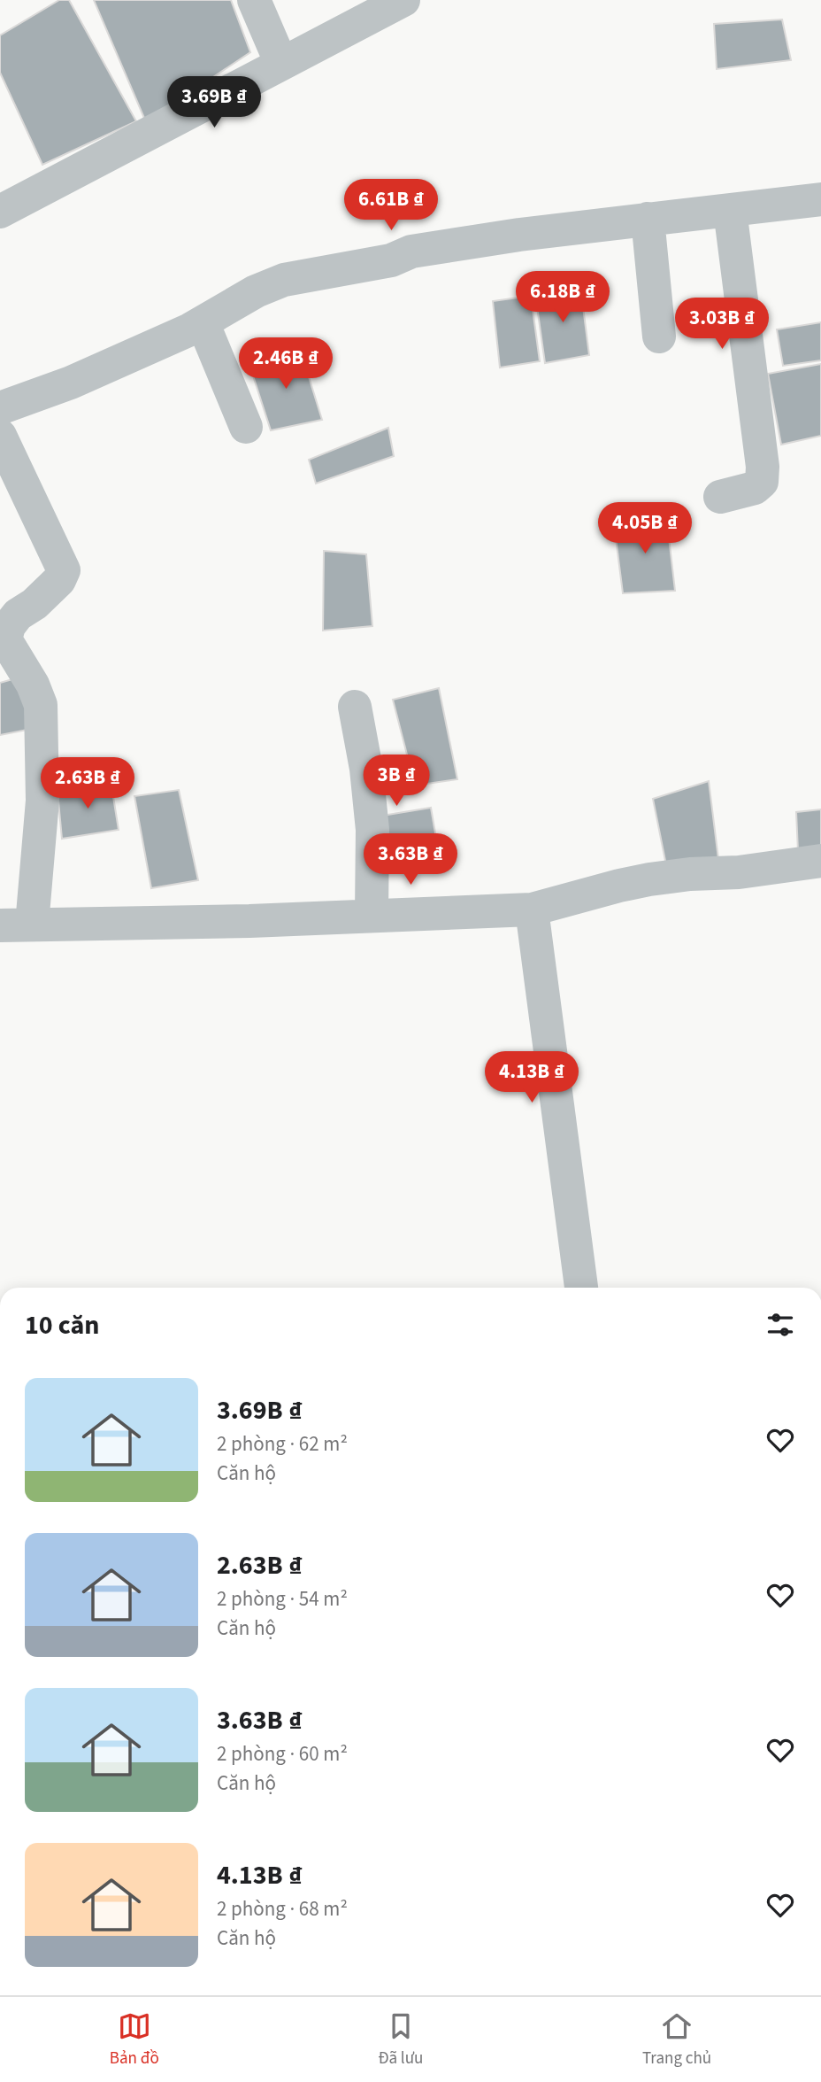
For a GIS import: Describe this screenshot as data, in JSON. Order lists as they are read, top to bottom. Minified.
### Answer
{"page":{"price":["3.69B ₫","6.61B ₫","6.18B ₫","3.03B ₫","2.46B ₫","4.05B ₫","3B ₫","2.63B ₫","3.63B ₫","4.13B ₫"],"heading":"10 căn","list":[{"name":"3.69B ₫","note":"2 phòng · 62 m² · Căn hộ"},{"name":"2.63B ₫","note":"2 phòng · 54 m² · Căn hộ"},{"name":"3.63B ₫","note":"2 phòng · 60 m² · Căn hộ"},{"name":"4.13B ₫","note":"2 phòng · 68 m² · Căn hộ"}],"tabs":["Bản đồ","Đã lưu","Trang chủ"]}}
